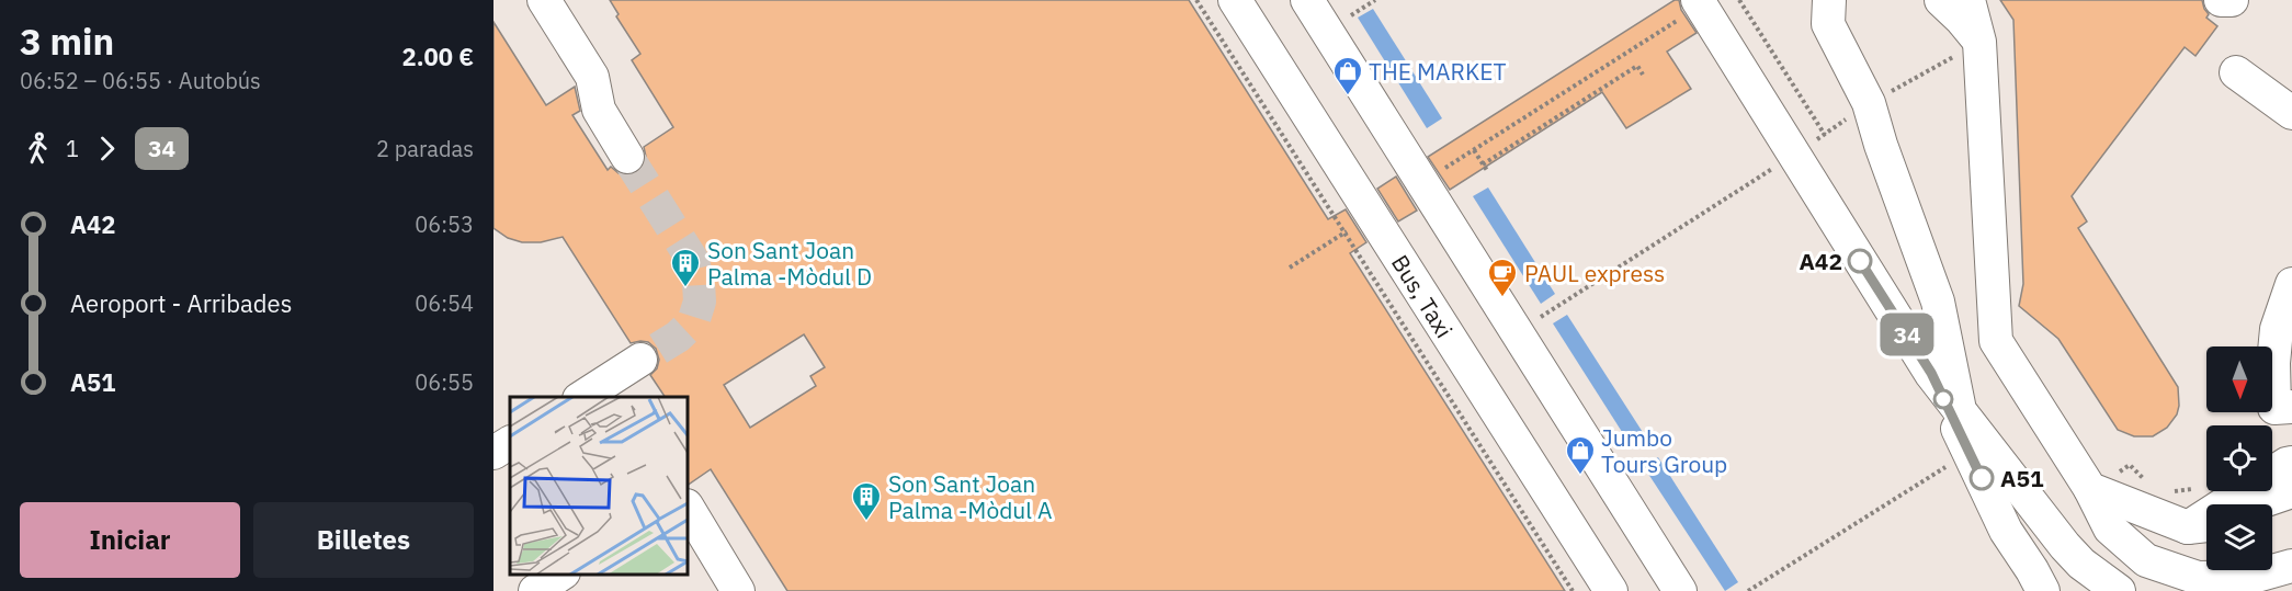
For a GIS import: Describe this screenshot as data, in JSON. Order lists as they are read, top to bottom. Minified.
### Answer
{"streets":{"street":["Bus, Taxi"]},"places":{"shop":["THE MARKET","Jumbo Tours Group"],"other":["A42","A51"],"building":["Son Sant Joan Palma -Mòdul D","Son Sant Joan Palma -Mòdul A"],"cafe":["PAUL express"]},"lines":["bus line 34"],"north":"bottom","page":{"heading":["3 min","06:52 – 06:55 · Autobús","2.00 €"],"on_map":"34","legs":["1","34","2 paradas"],"list":[{"name":"A42","value":"06:53"},{"name":"Aeroport - Arribades","value":"06:54"},{"name":"A51","value":"06:55"}],"buttons":["Iniciar","Billetes"]}}
